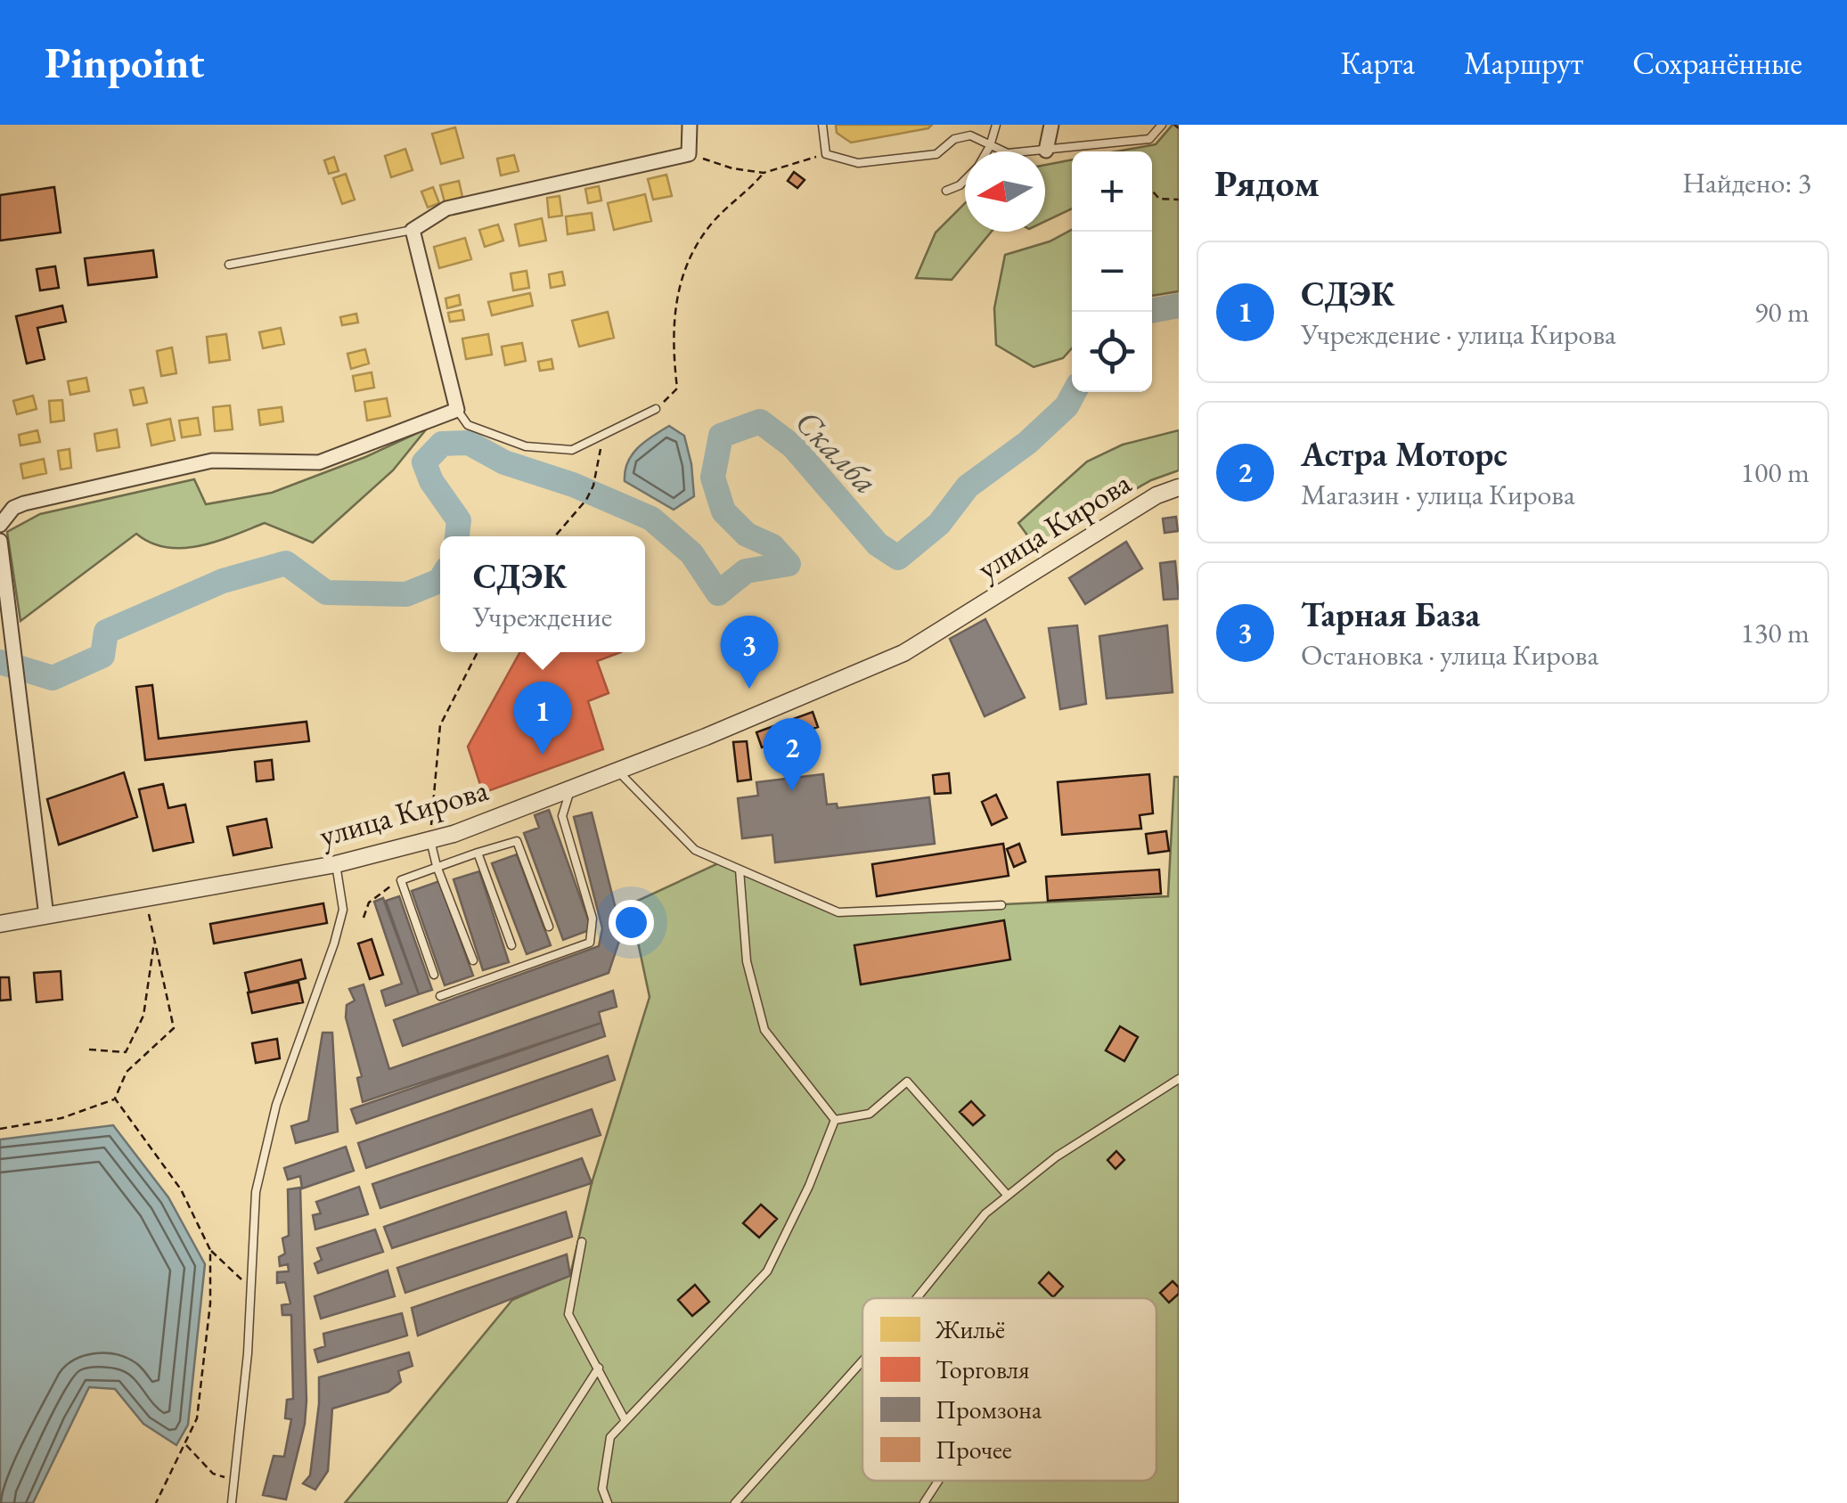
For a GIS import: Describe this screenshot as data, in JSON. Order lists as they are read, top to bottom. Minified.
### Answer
{"streets":{"street":["улица Кирова"]},"water":["Скалба"],"legend":["Жильё","Торговля","Промзона","Прочее"],"north":"left","page":{"header":"Pinpoint","nav":["Карта","Маршрут","Сохранённые"],"heading":["Рядом","Найдено: 3"],"map_buttons":["+","−"],"list":[{"mark":"1","name":"СДЭК","note":"Учреждение · улица Кирова","value":"90 m"},{"mark":"2","name":"Астра Моторс","note":"Магазин · улица Кирова","value":"100 m"},{"mark":"3","name":"Тарная База","note":"Остановка · улица Кирова","value":"130 m"}],"popup":["СДЭК","Учреждение"],"pins":["3","1","2"]}}
